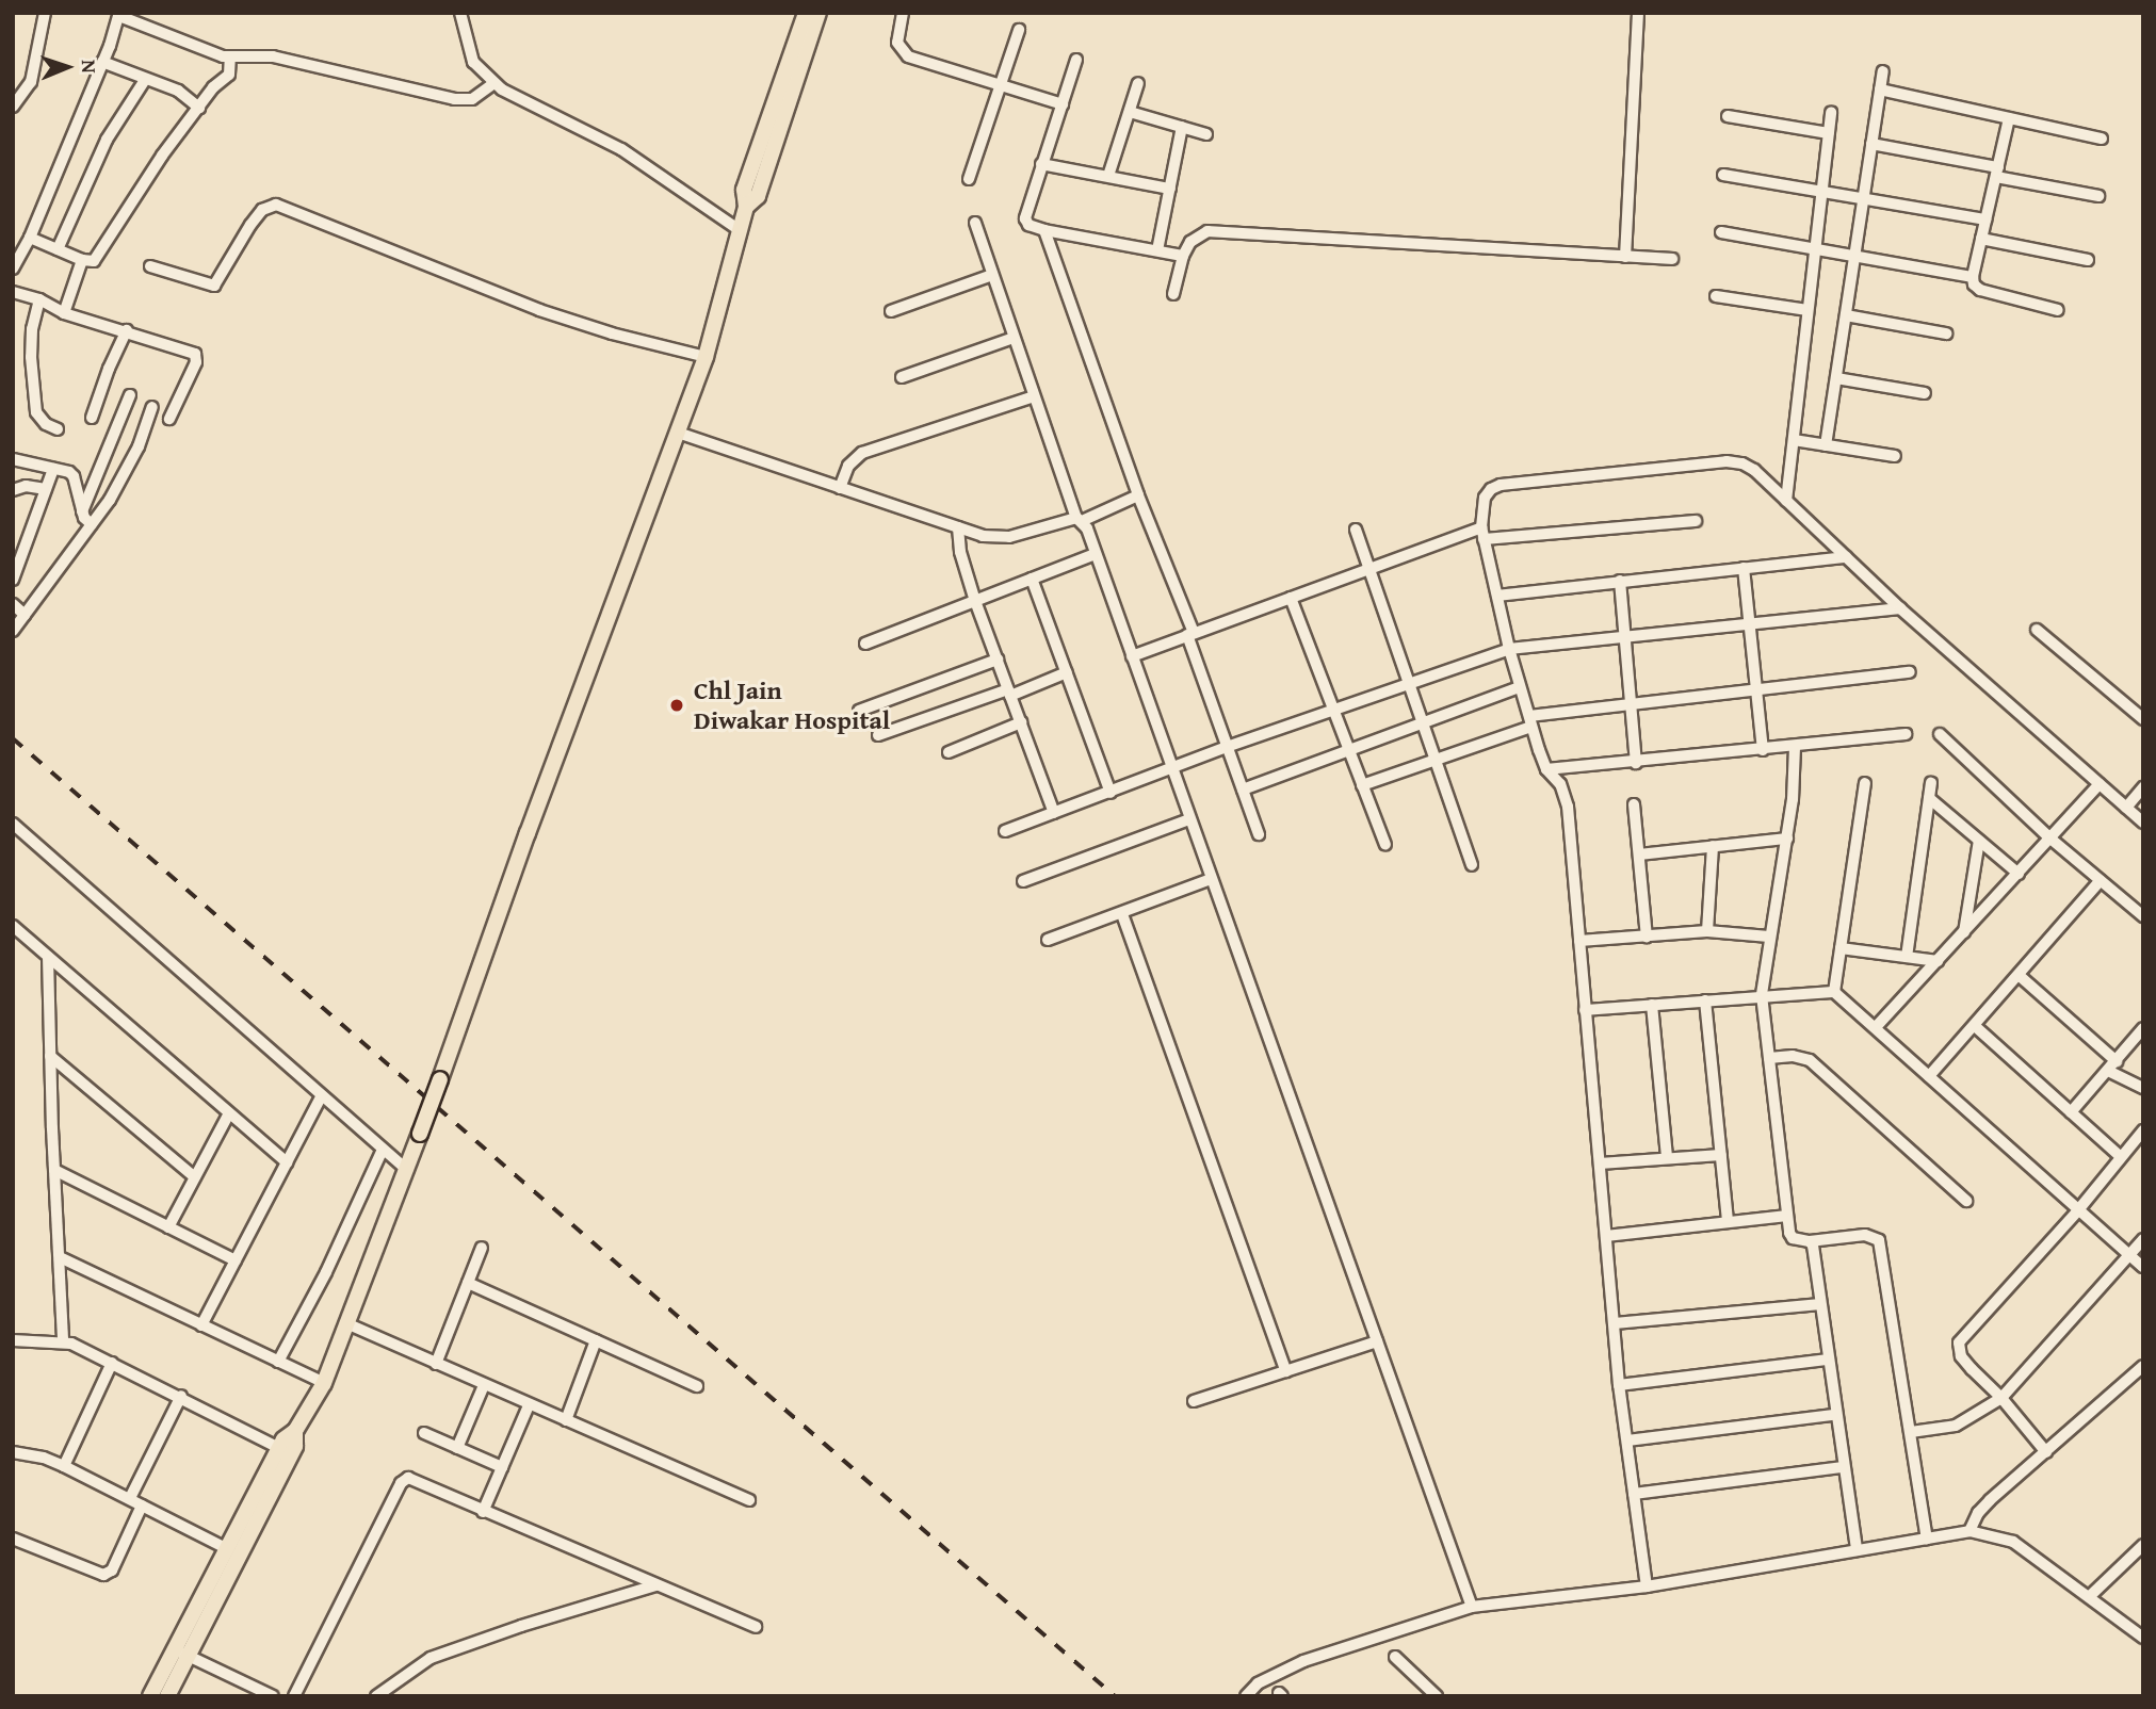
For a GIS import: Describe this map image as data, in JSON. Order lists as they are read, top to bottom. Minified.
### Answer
{"places":["Chl Jain Diwakar Hospital"],"north":"right"}
